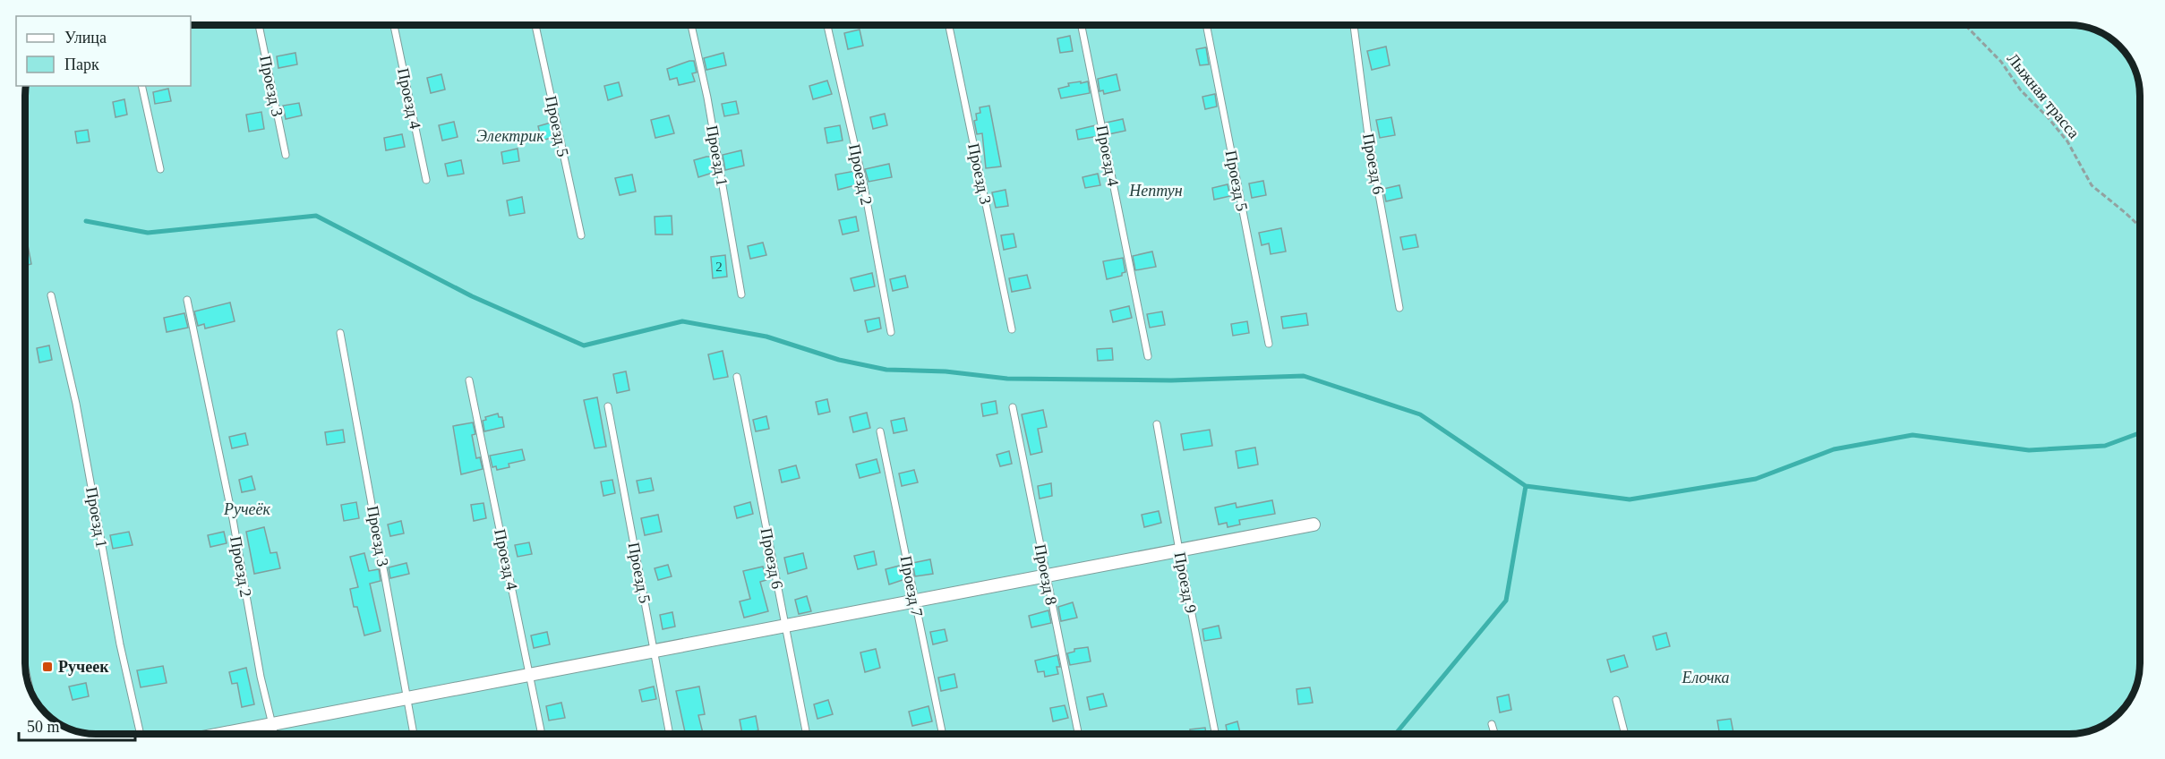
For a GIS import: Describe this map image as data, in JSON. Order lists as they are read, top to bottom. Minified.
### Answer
{"streets":{"lane":["Проезд 3","Проезд 4","Проезд 5","Проезд 1","Проезд 6","Проезд 2","Проезд 8","Проезд 9","Проезд 7"],"path":["Лыжная трасса"]},"parks":["Электрик","Нептун","Ручеёк","Елочка"],"places":{"transit":["Ручеек"]},"house_numbers":["2"],"legend":["Улица","Парк"],"scale_bar":"50 m"}
